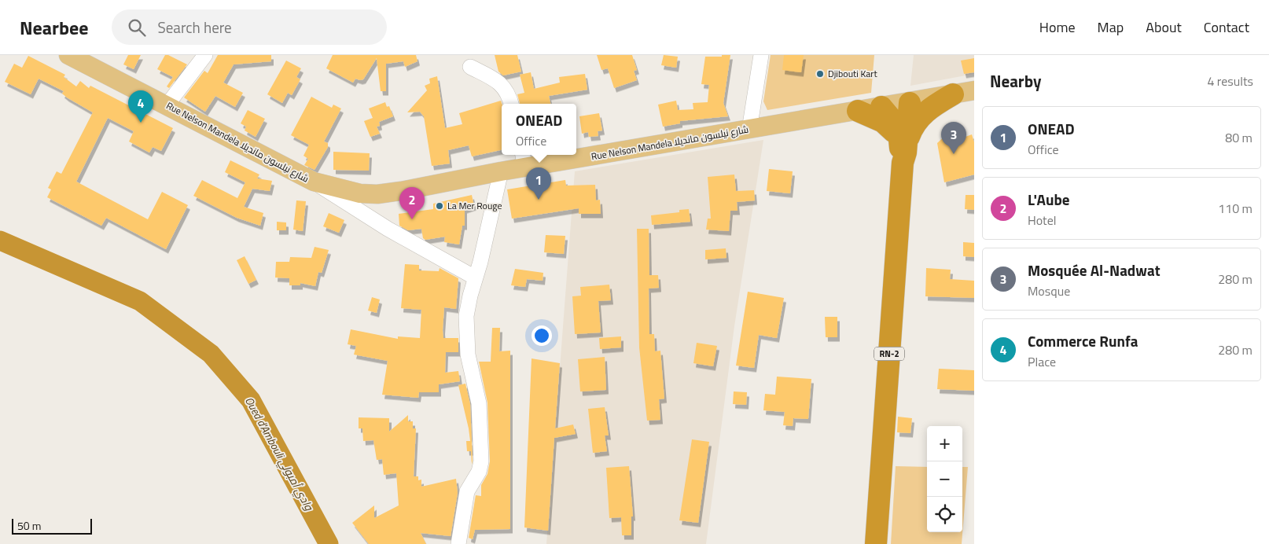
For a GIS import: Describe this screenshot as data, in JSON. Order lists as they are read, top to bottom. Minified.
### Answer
{"streets":{"highway":["RN-2"],"main road":["Rue Nelson Mandela شارع نيلسون مانديلا"]},"crossings":[["Rue Nelson Mandela شارع نيلسون مانديلا","RN-2"]],"water":["Oued d'Ambouli وادي أمبولي"],"places":["Djibouti Kart","La Mer Rouge"],"scale_bar":"50 m","page":{"header":"Nearbee","search":"Search here","nav":["Home","Map","About","Contact"],"heading":["Nearby","4 results"],"pins":["4","3","1","2"],"popup":["ONEAD","Office"],"list":[{"mark":"1","name":"ONEAD","note":"Office","value":"80 m"},{"mark":"2","name":"L'Aube","note":"Hotel","value":"110 m"},{"mark":"3","name":"Mosquée Al-Nadwat","note":"Mosque","value":"280 m"},{"mark":"4","name":"Commerce Runfa","note":"Place","value":"280 m"}],"map_buttons":["+","−"],"scale":"50 m"}}
